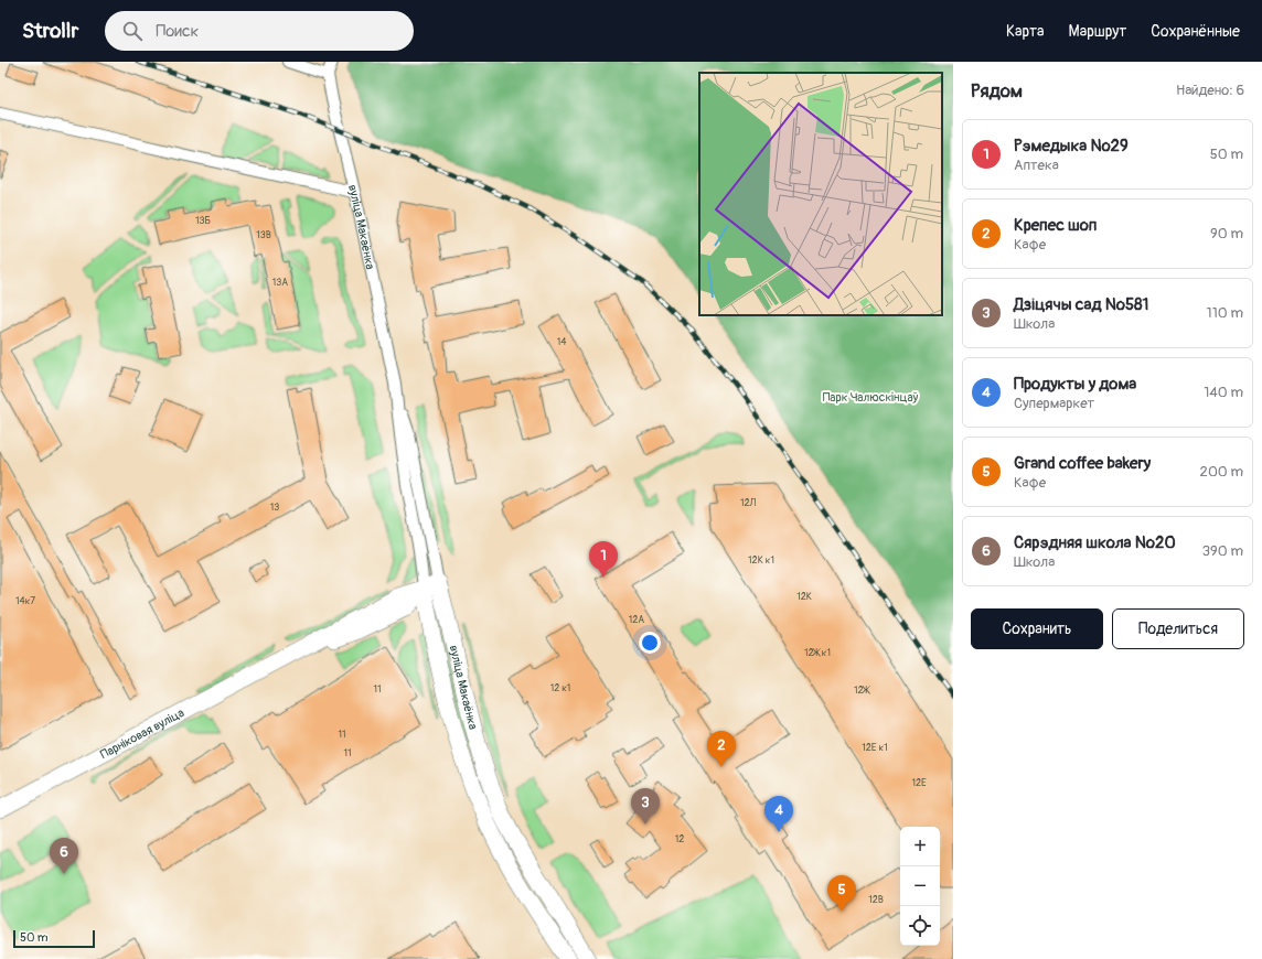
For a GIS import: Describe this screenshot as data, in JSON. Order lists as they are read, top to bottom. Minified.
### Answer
{"streets":{"street":["вуліца Макаёнка","Парніковая вуліца"]},"crossings":[["вуліца Макаёнка","Парніковая вуліца"]],"parks":["Парк Чалюскінцаў"],"house_numbers":["13Б","13В","13А","14","12Л","13","12К к1","12К","14к7","12А","12Ж к1","12 к1","11","12Ж","11","12Е к1","11","12Е","12","12В"],"scale_bar":"50 m","page":{"header":"Strollr","search":"Поиск","nav":["Карта","Маршрут","Сохранённые"],"heading":["Рядом","Найдено: 6"],"list":[{"mark":"1","name":"Рэмедыка №29","note":"Аптека","value":"50 m"},{"mark":"2","name":"Крепес шоп","note":"Кафе","value":"90 m"},{"mark":"3","name":"Дзіцячы сад №581","note":"Школа","value":"110 m"},{"mark":"4","name":"Продукты у дома","note":"Супермаркет","value":"140 m"},{"mark":"5","name":"Grand coffee bakery","note":"Кафе","value":"200 m"},{"mark":"6","name":"Сярэдняя школа №20","note":"Школа","value":"390 m"}],"pins":["1","2","3","4","6","5"],"buttons":["Сохранить","Поделиться"],"map_buttons":["+","−"],"scale":"50 m"}}
